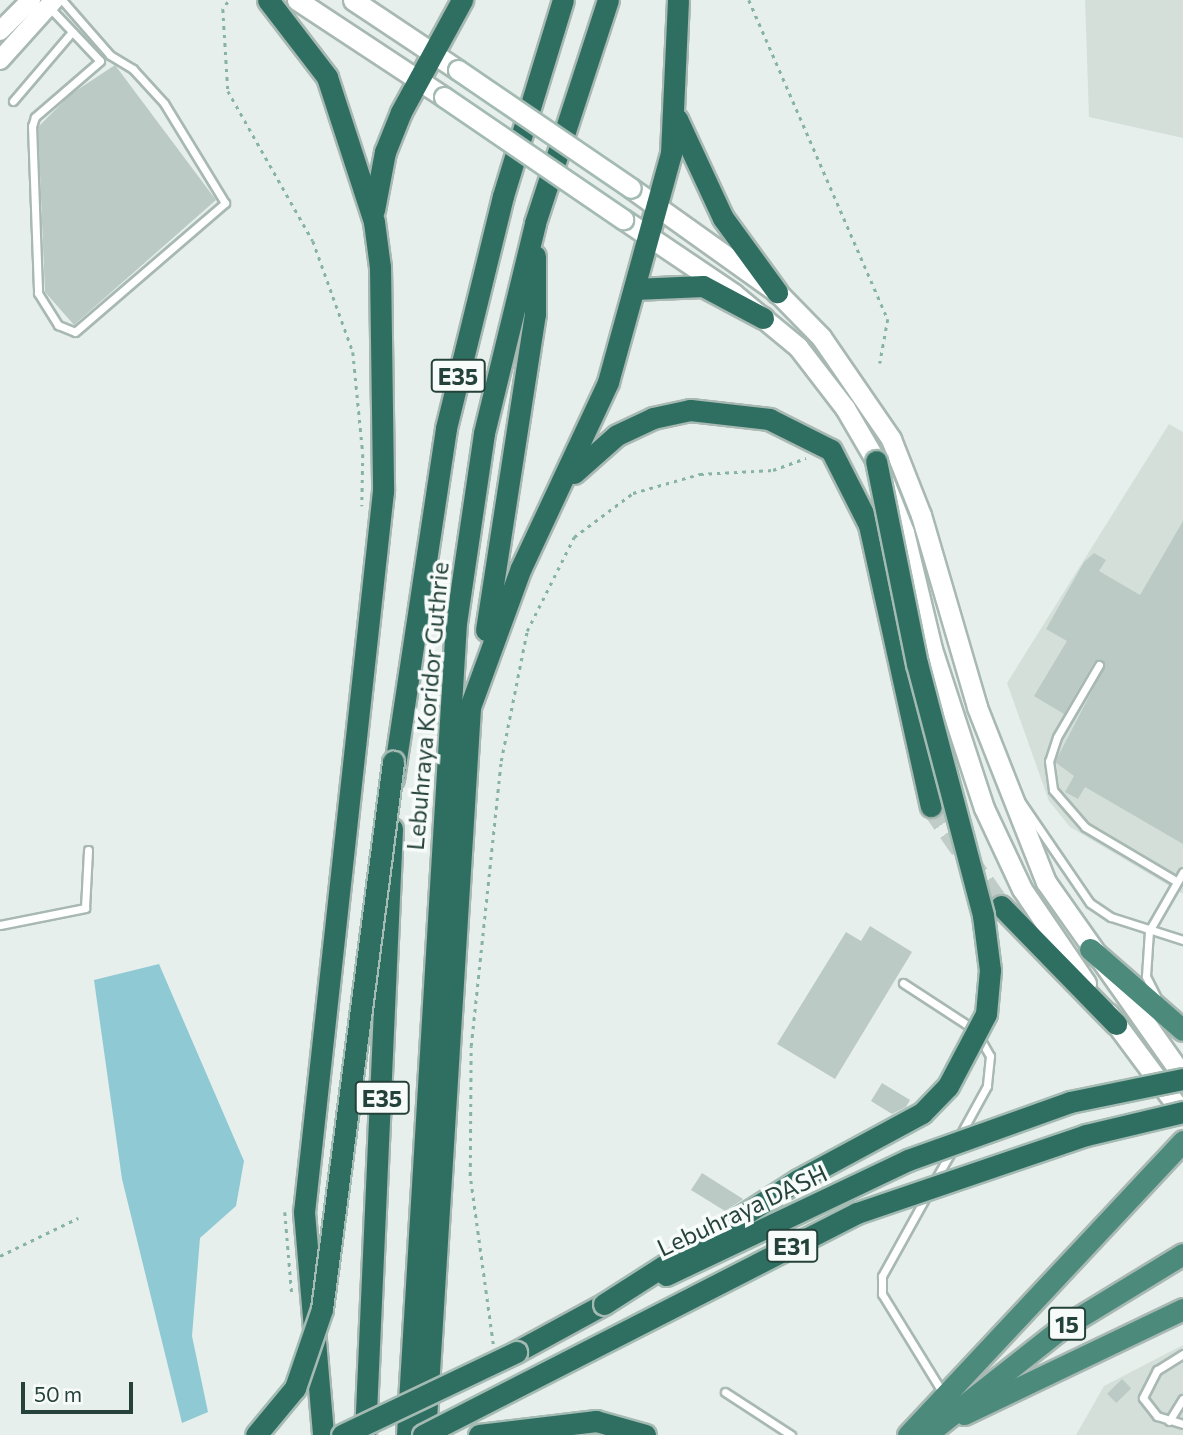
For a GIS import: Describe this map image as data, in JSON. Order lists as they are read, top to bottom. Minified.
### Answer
{"streets":{"highway":["E35","Lebuhraya Koridor Guthrie","Lebuhraya DASH","E31","15"]},"scale_bar":"50 m"}
